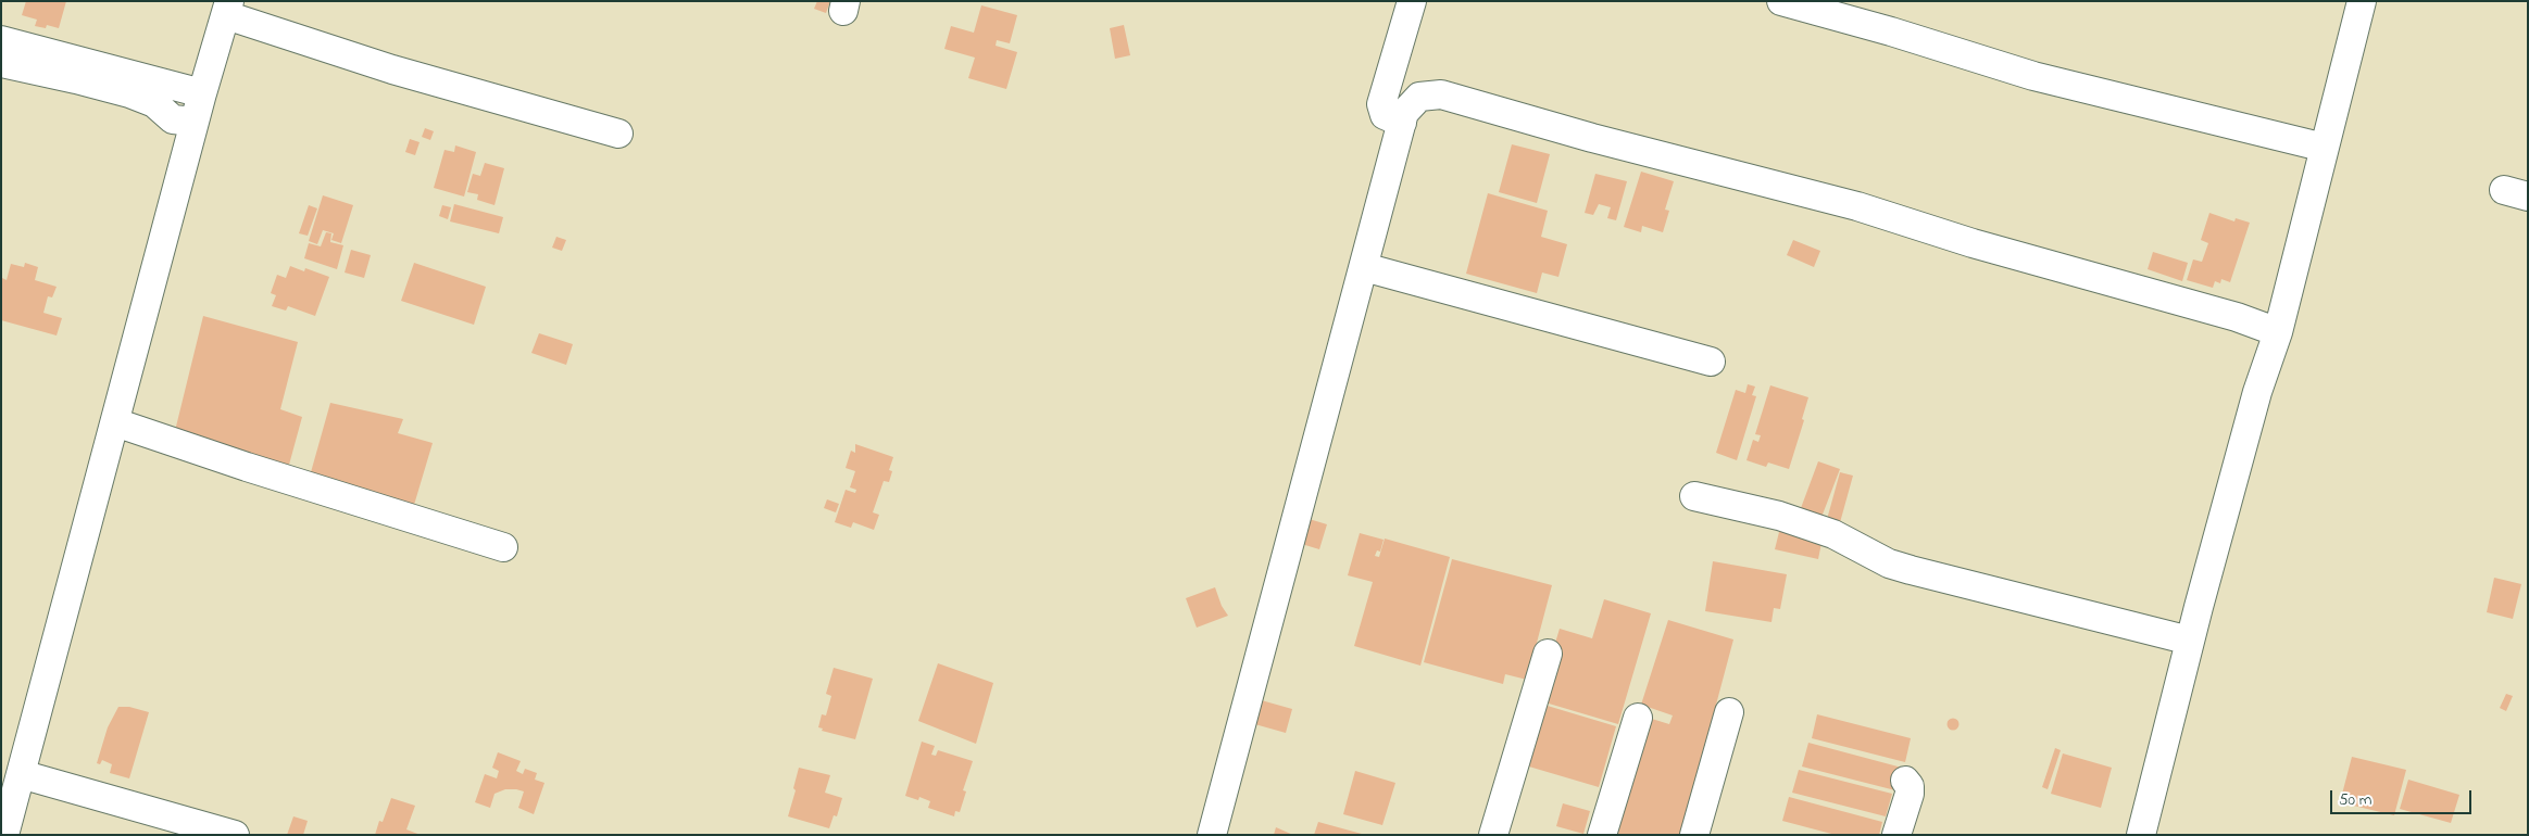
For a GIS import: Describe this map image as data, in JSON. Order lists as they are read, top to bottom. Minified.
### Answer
{"scale_bar":"50 m"}
